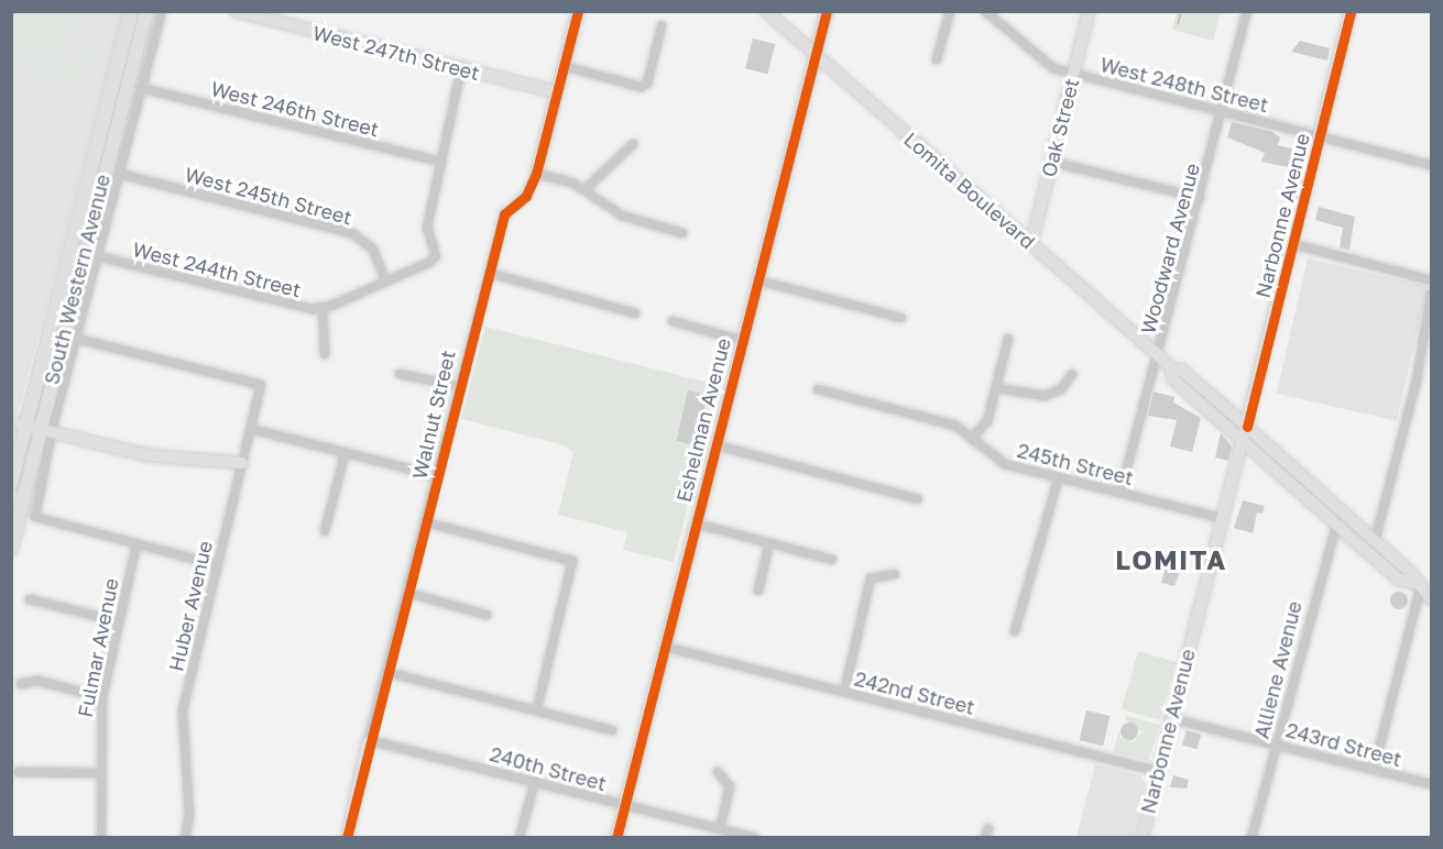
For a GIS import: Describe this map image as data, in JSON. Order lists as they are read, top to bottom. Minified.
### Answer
{"streets":{"main road":["West 247th Street","Oak Street","Lomita Boulevard","Narbonne Avenue","South Western Avenue","Walnut Street","Eshelman Avenue"],"street":["West 248th Street","West 246th Street","West 245th Street","Woodward Avenue","West 244th Street","245th Street","Huber Avenue","Fulmar Avenue","Alliene Avenue","242nd Street","243rd Street","240th Street"]},"crossings":[["West 247th Street","Walnut Street"],["West 248th Street","Oak Street"],["West 248th Street","Narbonne Avenue"],["West 248th Street","Woodward Avenue"],["West 246th Street","West 244th Street"],["West 246th Street","South Western Avenue"],["Oak Street","Lomita Boulevard"],["Lomita Boulevard","Narbonne Avenue"],["Lomita Boulevard","Woodward Avenue"],["Lomita Boulevard","Eshelman Avenue"],["Lomita Boulevard","Alliene Avenue"],["West 245th Street","West 244th Street"],["West 245th Street","South Western Avenue"],["Narbonne Avenue","245th Street"],["Narbonne Avenue","242nd Street"],["Narbonne Avenue","243rd Street"],["Woodward Avenue","245th Street"],["West 244th Street","South Western Avenue"],["South Western Avenue","Huber Avenue"],["South Western Avenue","Fulmar Avenue"],["Walnut Street","240th Street"],["Eshelman Avenue","242nd Street"],["Eshelman Avenue","240th Street"],["Alliene Avenue","243rd Street"]],"districts":["LOMITA"]}
